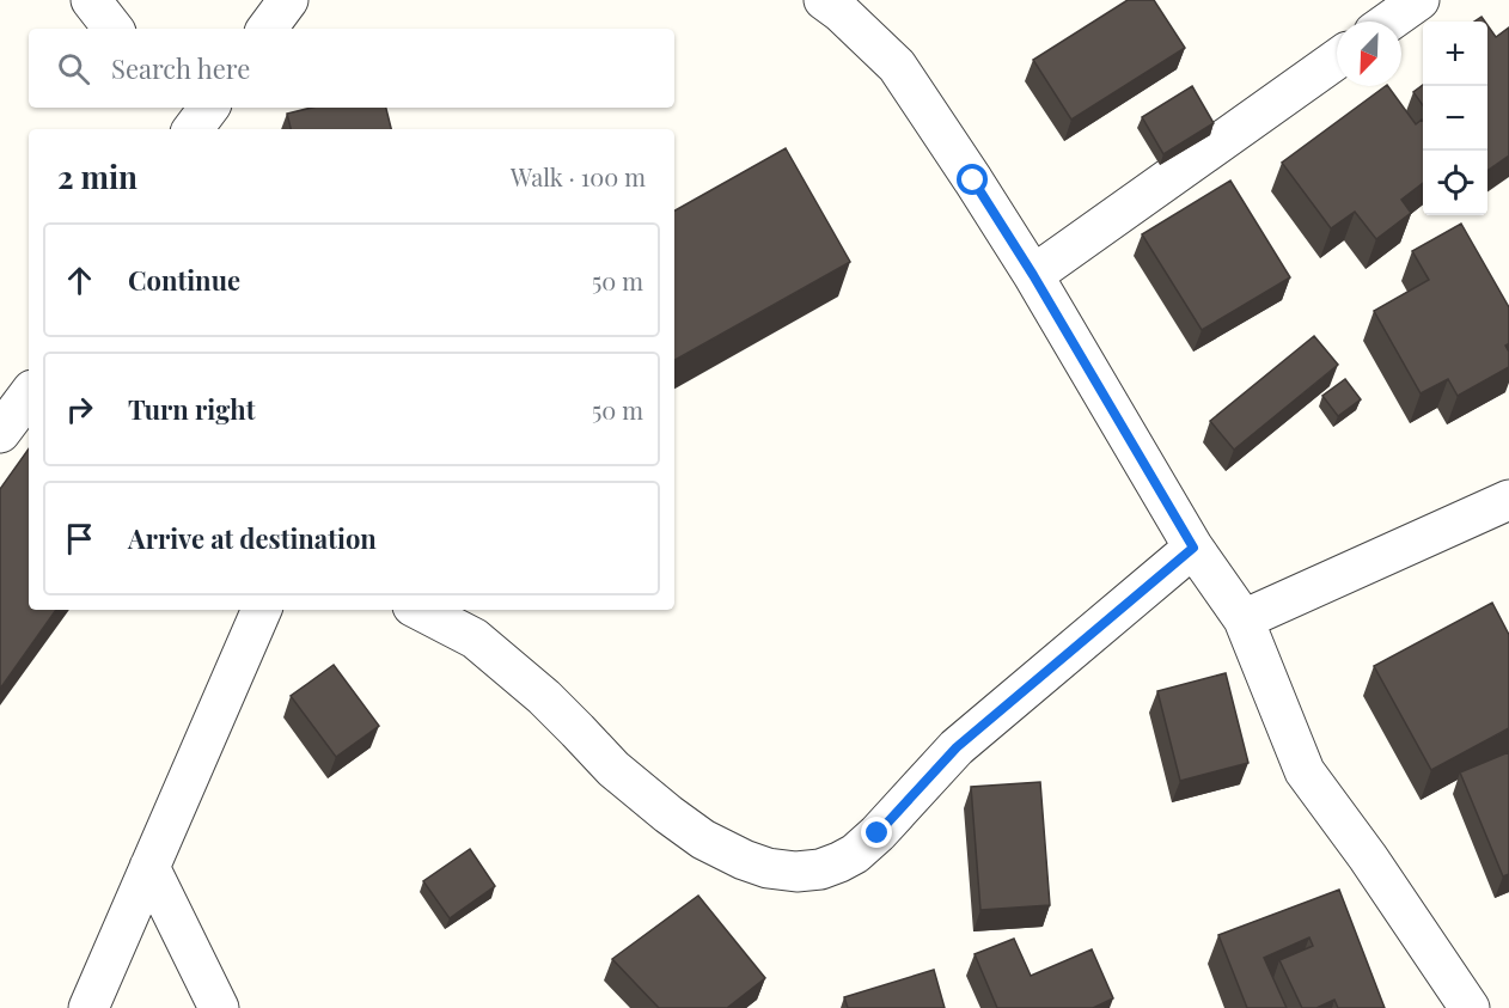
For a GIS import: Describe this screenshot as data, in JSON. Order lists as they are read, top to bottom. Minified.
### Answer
{"north":"bottom left","page":{"map_buttons":["+","−"],"search":"Search here","heading":["2 min","Walk · 100 m"],"list":[["Continue","50 m"],["Turn right","50 m"],"Arrive at destination"]}}
